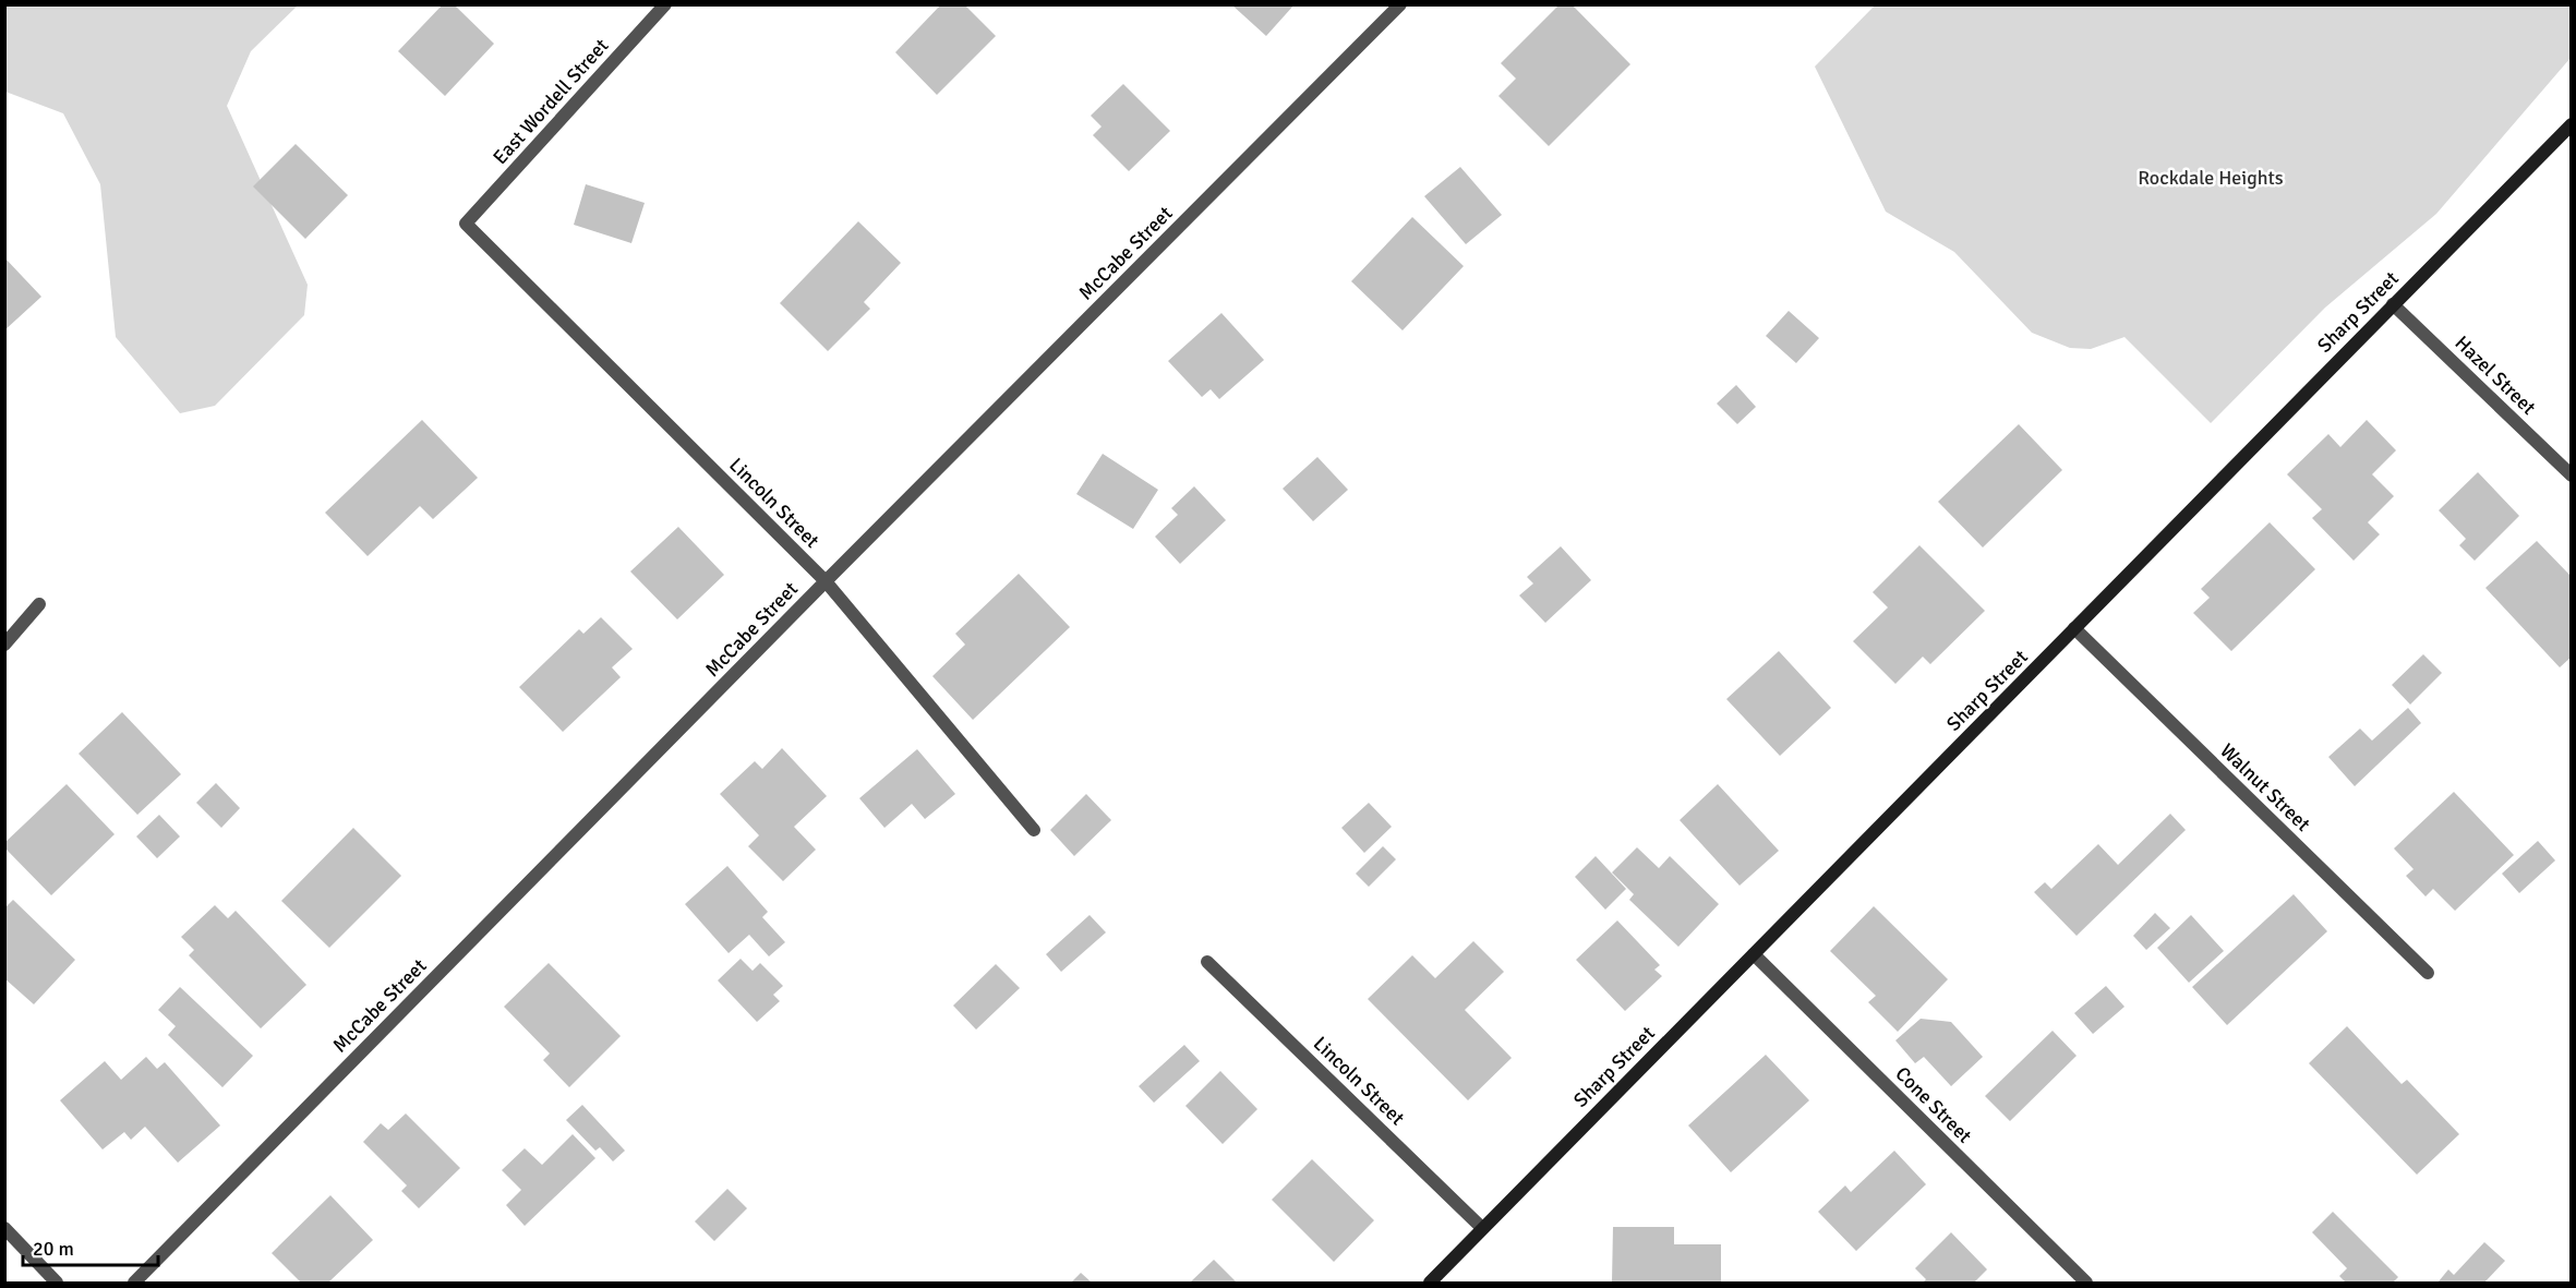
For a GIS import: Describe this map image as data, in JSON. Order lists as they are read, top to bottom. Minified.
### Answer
{"streets":{"street":["East Wordell Street","McCabe Street","Sharp Street","Hazel Street","Lincoln Street","Walnut Street","Cone Street"]},"crossings":[["East Wordell Street","Lincoln Street"],["McCabe Street","Lincoln Street"],["Sharp Street","Hazel Street"],["Sharp Street","Lincoln Street"],["Sharp Street","Walnut Street"],["Sharp Street","Cone Street"]],"parks":["Rockdale Heights"],"scale_bar":"20 m"}
